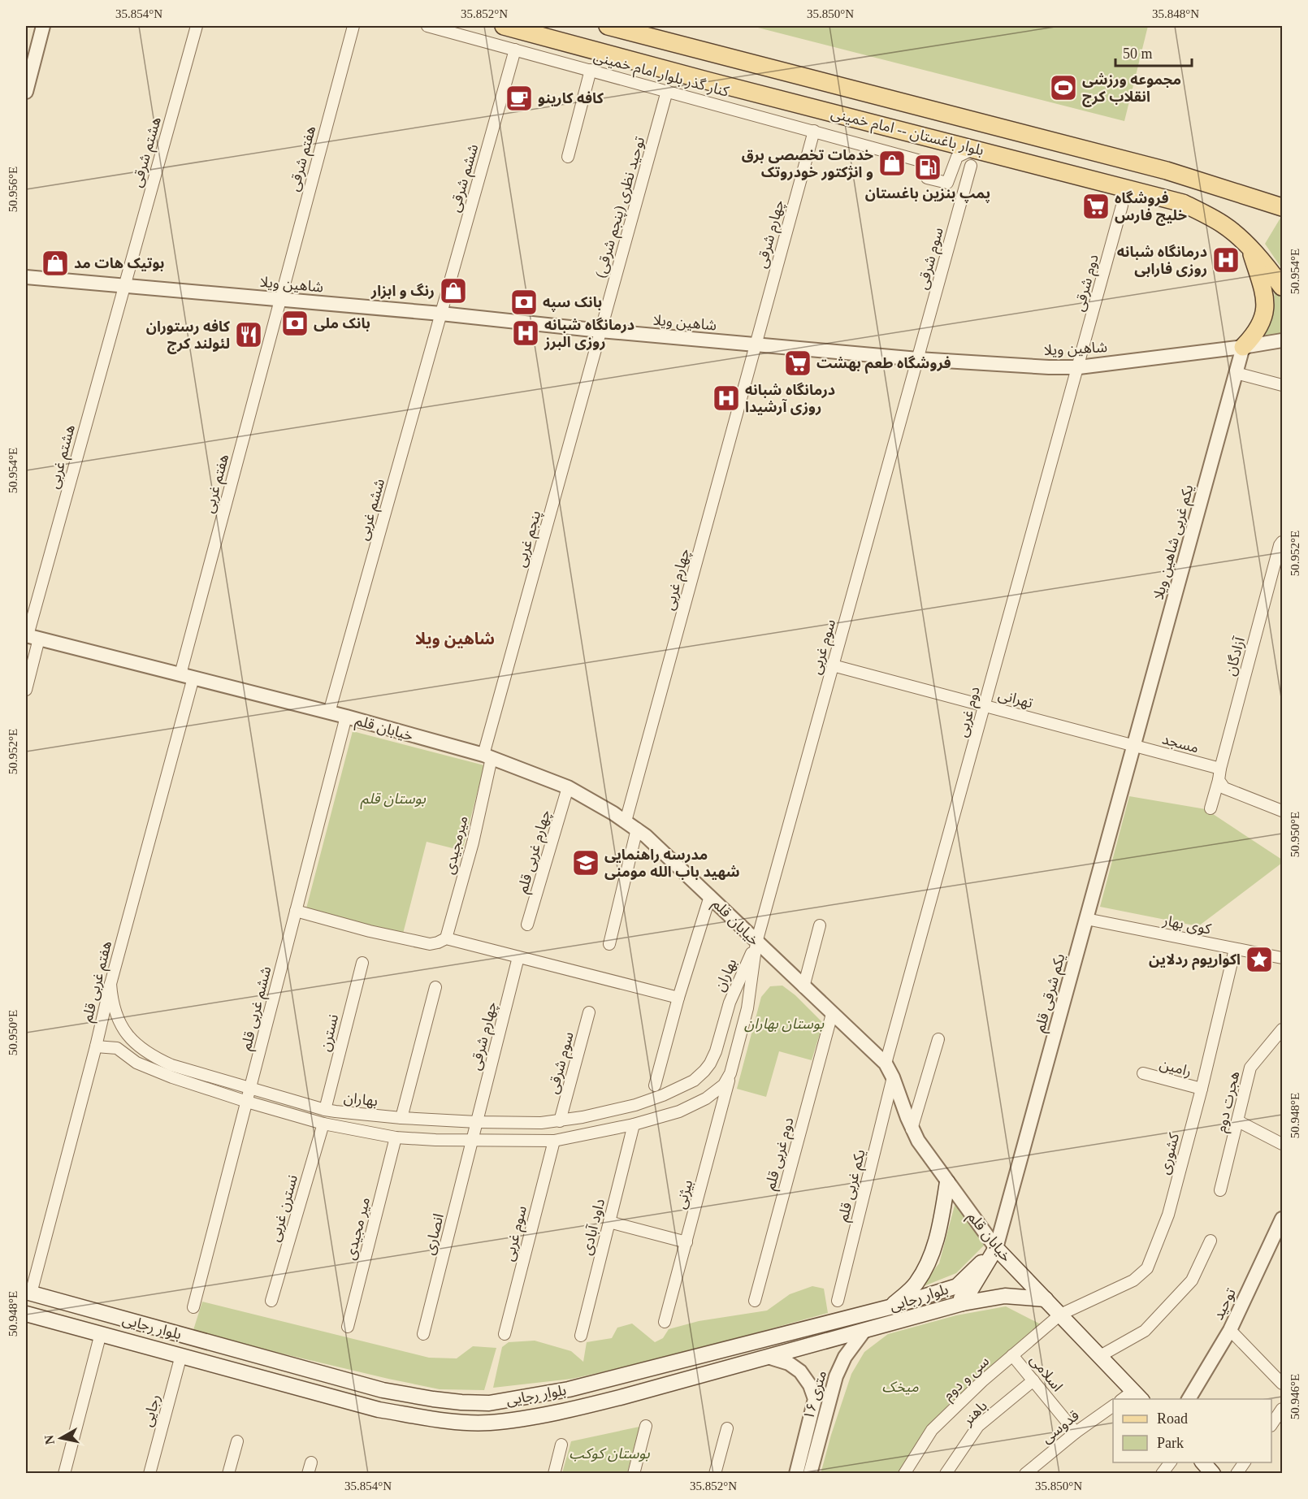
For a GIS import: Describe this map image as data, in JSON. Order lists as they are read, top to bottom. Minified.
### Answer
{"streets":{"main road":["بلوار باغستان -- امام خمینی","خیابان قلم","بلوار رجایی"],"street":["کنار گذر بلوار امام خمینی","هشتم شرقی","هفتم شرقی","ششم شرقی","توحید نظری (پنجم شرقی)","چهارم شرقی","سوم شرقی","دوم شرقی","شاهین ویلا","هشتم غربی","هفتم غربی","ششم غربی","پنجم غربی","یکم غربی شاهین ویلا","چهارم غربی","سوم غربی","آزادگان","تهرانی","دوم غربی","مسجد","میرمجیدی","چهارم غربی قلم","کوی بهار","بهاران","هفتم غربی قلم","یکم شرقی قلم","ششم غربی قلم","نسترن","رامین","هجرت دوم","دوم غربی قلم","کشوری","یکم غربی قلم","بیژنی","نسترن غربی","داود آبادی","میر مجیدی","انصاری","توحید","اسلامی","سی و دوم","۱۶ متری","رجایی","باهنر","قدوسی"]},"crossings":[["کنار گذر بلوار امام خمینی","بلوار باغستان -- امام خمینی"],["کنار گذر بلوار امام خمینی","ششم شرقی"],["کنار گذر بلوار امام خمینی","توحید نظری (پنجم شرقی)"],["کنار گذر بلوار امام خمینی","چهارم شرقی"],["هشتم شرقی","شاهین ویلا"],["هشتم شرقی","هشتم غربی"],["هفتم شرقی","شاهین ویلا"],["هفتم شرقی","هفتم غربی"],["ششم شرقی","شاهین ویلا"],["ششم شرقی","ششم غربی"],["توحید نظری (پنجم شرقی)","شاهین ویلا"],["توحید نظری (پنجم شرقی)","پنجم غربی"],["چهارم شرقی","شاهین ویلا"],["چهارم شرقی","چهارم غربی"],["چهارم شرقی","بهاران"],["چهارم شرقی","انصاری"],["سوم شرقی","شاهین ویلا"],["سوم شرقی","سوم غربی"],["سوم شرقی","بهاران"],["دوم شرقی","شاهین ویلا"],["دوم شرقی","دوم غربی"],["شاهین ویلا","هشتم غربی"],["شاهین ویلا","هفتم غربی"],["شاهین ویلا","ششم غربی"],["شاهین ویلا","پنجم غربی"],["شاهین ویلا","یکم غربی شاهین ویلا"],["شاهین ویلا","چهارم غربی"],["شاهین ویلا","سوم غربی"],["شاهین ویلا","دوم غربی"],["هشتم غربی","خیابان قلم"],["هفتم غربی","خیابان قلم"],["هفتم غربی","هفتم غربی قلم"],["ششم غربی","خیابان قلم"],["پنجم غربی","خیابان قلم"],["پنجم غربی","میرمجیدی"],["یکم غربی شاهین ویلا","تهرانی"],["یکم غربی شاهین ویلا","مسجد"],["یکم غربی شاهین ویلا","یکم شرقی قلم"],["چهارم غربی","خیابان قلم"],["سوم غربی","تهرانی"],["سوم غربی","خیابان قلم"],["سوم غربی","بهاران"],["آزادگان","مسجد"],["تهرانی","دوم غربی"],["تهرانی","مسجد"],["تهرانی","یکم شرقی قلم"],["دوم غربی","خیابان قلم"],["خیابان قلم","میرمجیدی"],["خیابان قلم","چهارم غربی قلم"],["خیابان قلم","بهاران"],["خیابان قلم","هفتم غربی قلم"],["خیابان قلم","یکم شرقی قلم"],["خیابان قلم","ششم غربی قلم"],["خیابان قلم","دوم غربی قلم"],["خیابان قلم","کشوری"],["خیابان قلم","یکم غربی قلم"],["خیابان قلم","بلوار رجایی"],["خیابان قلم","سی و دوم"],["مسجد","یکم شرقی قلم"],["کوی بهار","یکم شرقی قلم"],["کوی بهار","کشوری"],["بهاران","هفتم غربی قلم"],["بهاران","ششم غربی قلم"],["بهاران","نسترن"],["بهاران","بیژنی"],["بهاران","نسترن غربی"],["بهاران","داود آبادی"],["بهاران","میر مجیدی"],["بهاران","انصاری"],["هفتم غربی قلم","بلوار رجایی"],["یکم شرقی قلم","بلوار رجایی"],["رامین","کشوری"],["کشوری","سی و دوم"],["بلوار رجایی","۱۶ متری"],["بلوار رجایی","رجایی"],["اسلامی","سی و دوم"],["اسلامی","باهنر"],["اسلامی","قدوسی"]],"districts":["شاهین ویلا"],"parks":["بوستان قلم","بوستان بهاران","میخک","بوستان کوکب"],"places":{"sports":["مجموعه ورزشی انقلاب کرج"],"cafe":["کافه کارینو"],"shop":["خدمات تخصصی برق و انژکتور خودروتک","بوتیک هات مد","رنگ و ابزار"],"fuel station":["پمپ بنزین باغستان"],"supermarket":["فروشگاه خلیج فارس","فروشگاه طعم بهشت"],"hospital":["درمانگاه شبانه روزی فارابی","درمانگاه شبانه روزی البرز","درمانگاه شبانه روزی آرشیدا"],"bank":["بانک سپه","بانک ملی"],"restaurant":["کافه رستوران لئولند کرج"],"school or university":["مدرسه راهنمایی شهید باب الله مومنی"],"place":["اکواریوم ردلاین"]},"legend":["Road","Park"],"scale_bar":"50 m","north":"left","coordinates":["35.854°N","35.852°N","35.850°N","35.848°N","50.956°E","50.954°E","50.952°E","50.950°E","50.948°E","50.946°E"]}
